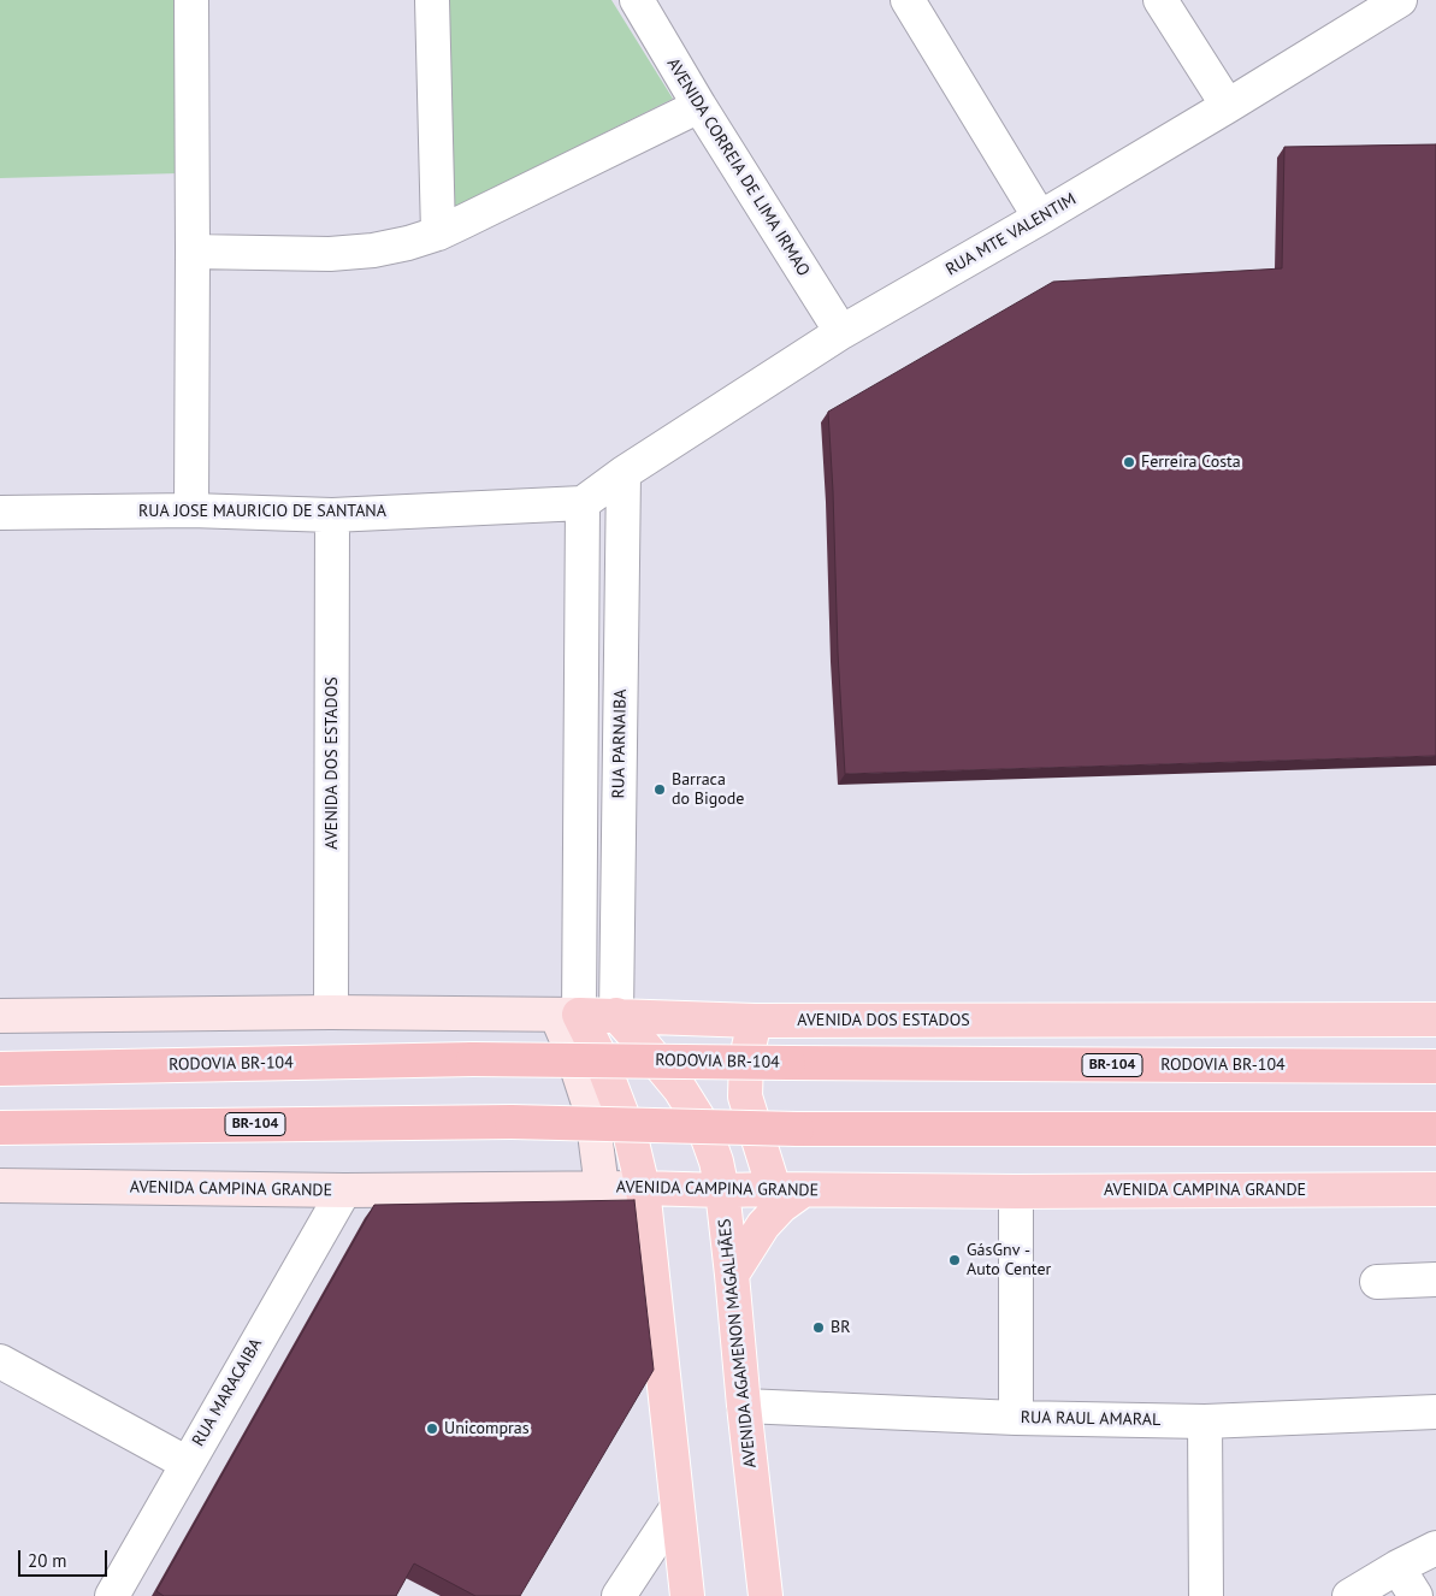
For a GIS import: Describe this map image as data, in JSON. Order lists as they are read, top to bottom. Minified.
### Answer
{"streets":{"highway":["RODOVIA BR-104","BR-104"],"main road":["AVENIDA DOS ESTADOS","AVENIDA CAMPINA GRANDE","AVENIDA AGAMENON MAGALHÃES"],"street":["AVENIDA CORREIA DE LIMA IRMAO","RUA MTE VALENTIM","RUA JOSE MAURICIO DE SANTANA","RUA PARNAIBA","RUA MARACAIBA","RUA RAUL AMARAL"]},"crossings":[["AVENIDA CORREIA DE LIMA IRMAO","RUA MTE VALENTIM"],["RUA MTE VALENTIM","RUA PARNAIBA"],["RUA JOSE MAURICIO DE SANTANA","AVENIDA DOS ESTADOS"],["RUA PARNAIBA","AVENIDA DOS ESTADOS"],["RUA PARNAIBA","AVENIDA AGAMENON MAGALHÃES"],["AVENIDA DOS ESTADOS","AVENIDA AGAMENON MAGALHÃES"],["AVENIDA CAMPINA GRANDE","AVENIDA AGAMENON MAGALHÃES"],["AVENIDA CAMPINA GRANDE","RUA MARACAIBA"],["AVENIDA AGAMENON MAGALHÃES","RUA RAUL AMARAL"]],"places":["Ferreira Costa","Barraca do Bigode","GásGnv - Auto Center","BR","Unicompras"],"scale_bar":"20 m"}
